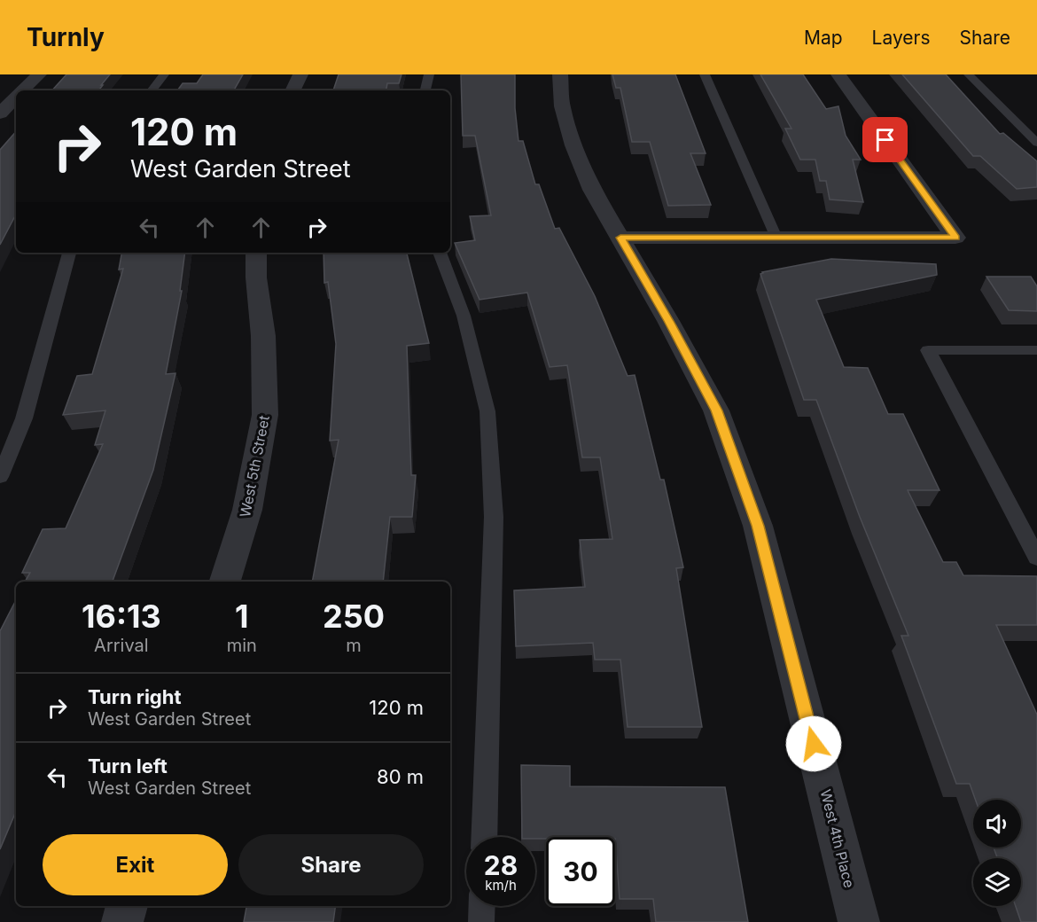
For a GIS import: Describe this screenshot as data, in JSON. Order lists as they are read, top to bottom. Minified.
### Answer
{"streets":{"street":["West 5th Street","West 4th Place"]},"page":{"header":"Turnly","nav":["Map","Layers","Share"],"turn":["120 m","West Garden Street"],"eta":["16:13","Arrival","1","min","250","m"],"list":[{"name":"Turn right","note":"West Garden Street","value":"120 m"},{"name":"Turn left","note":"West Garden Street","value":"80 m"}],"buttons":["Exit","Share"],"speed":"28 km/h","limit":"30"}}
